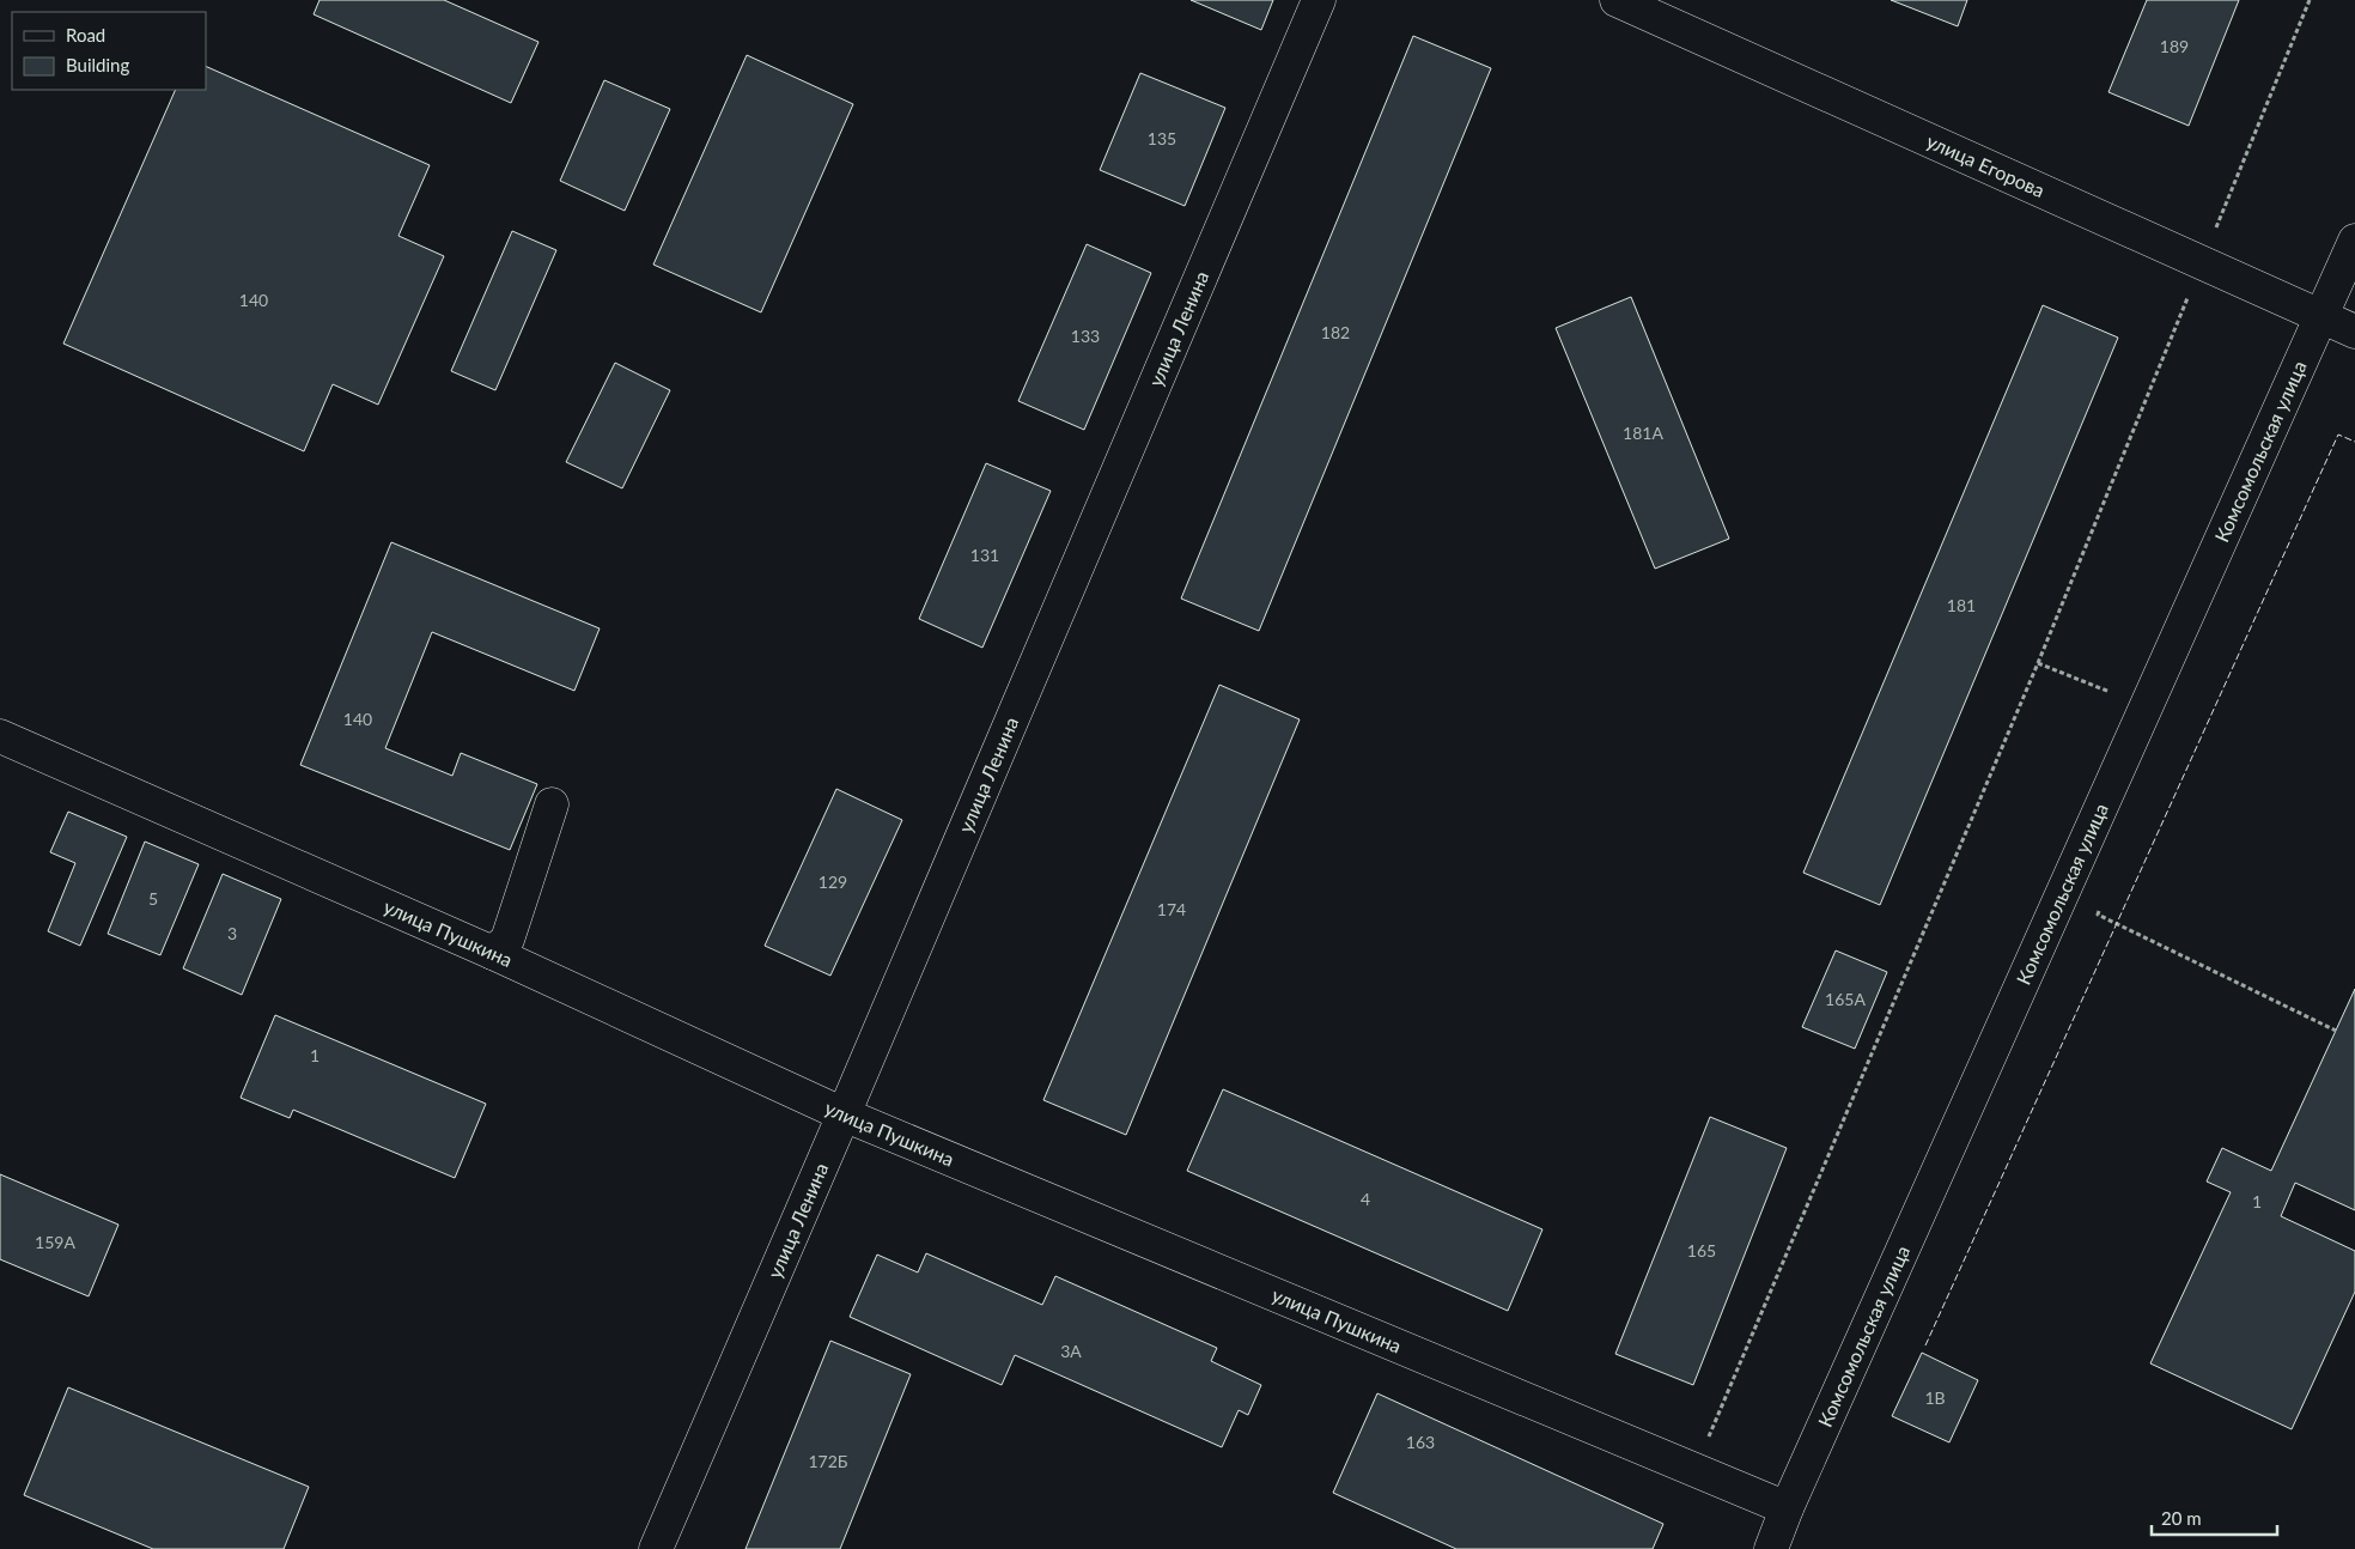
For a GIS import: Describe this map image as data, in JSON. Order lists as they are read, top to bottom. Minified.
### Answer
{"streets":{"street":["улица Егорова","улица Ленина","Комсомольская улица","улица Пушкина"]},"crossings":[["улица Егорова","Комсомольская улица"],["улица Ленина","улица Пушкина"],["Комсомольская улица","улица Пушкина"]],"house_numbers":["189","135","140","182","133","181А","131","181","140","129","5","174","3","165А","1","4","1","159А","165","3А","1В","163","172Б"],"legend":["Road","Building"],"scale_bar":"20 m"}
